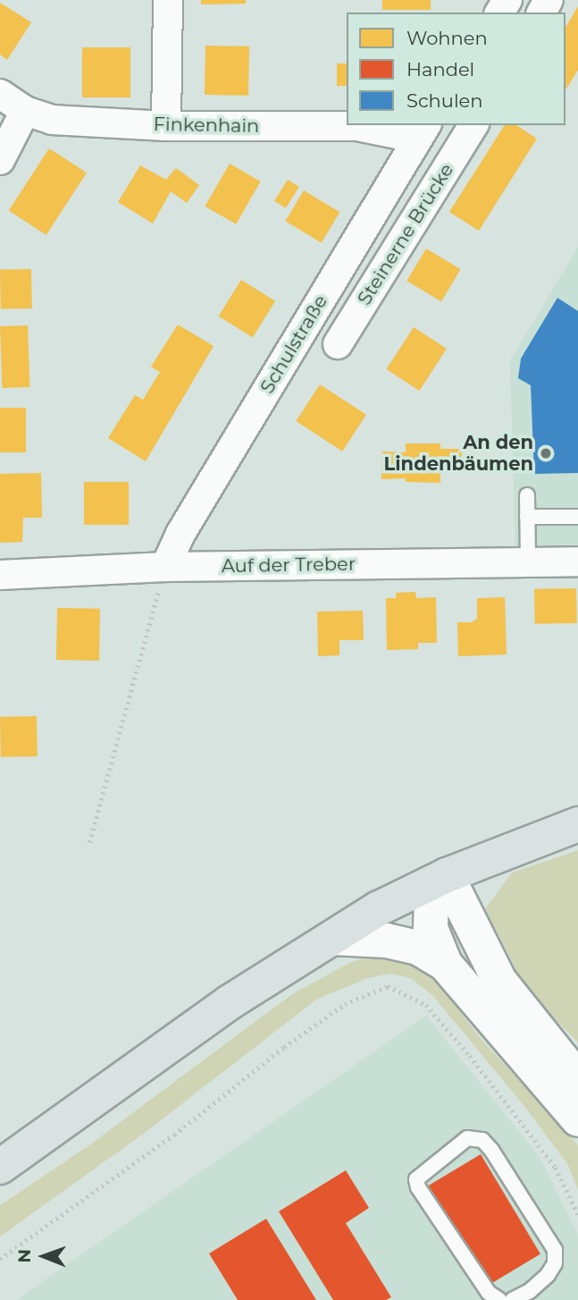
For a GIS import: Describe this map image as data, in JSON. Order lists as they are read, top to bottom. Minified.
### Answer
{"streets":{"street":["Finkenhain","Steinerne Brücke","Schulstraße","Auf der Treber"]},"crossings":[["Finkenhain","Schulstraße"],["Schulstraße","Auf der Treber"]],"places":["An den Lindenbäumen"],"legend":["Wohnen","Handel","Schulen"],"north":"left"}
